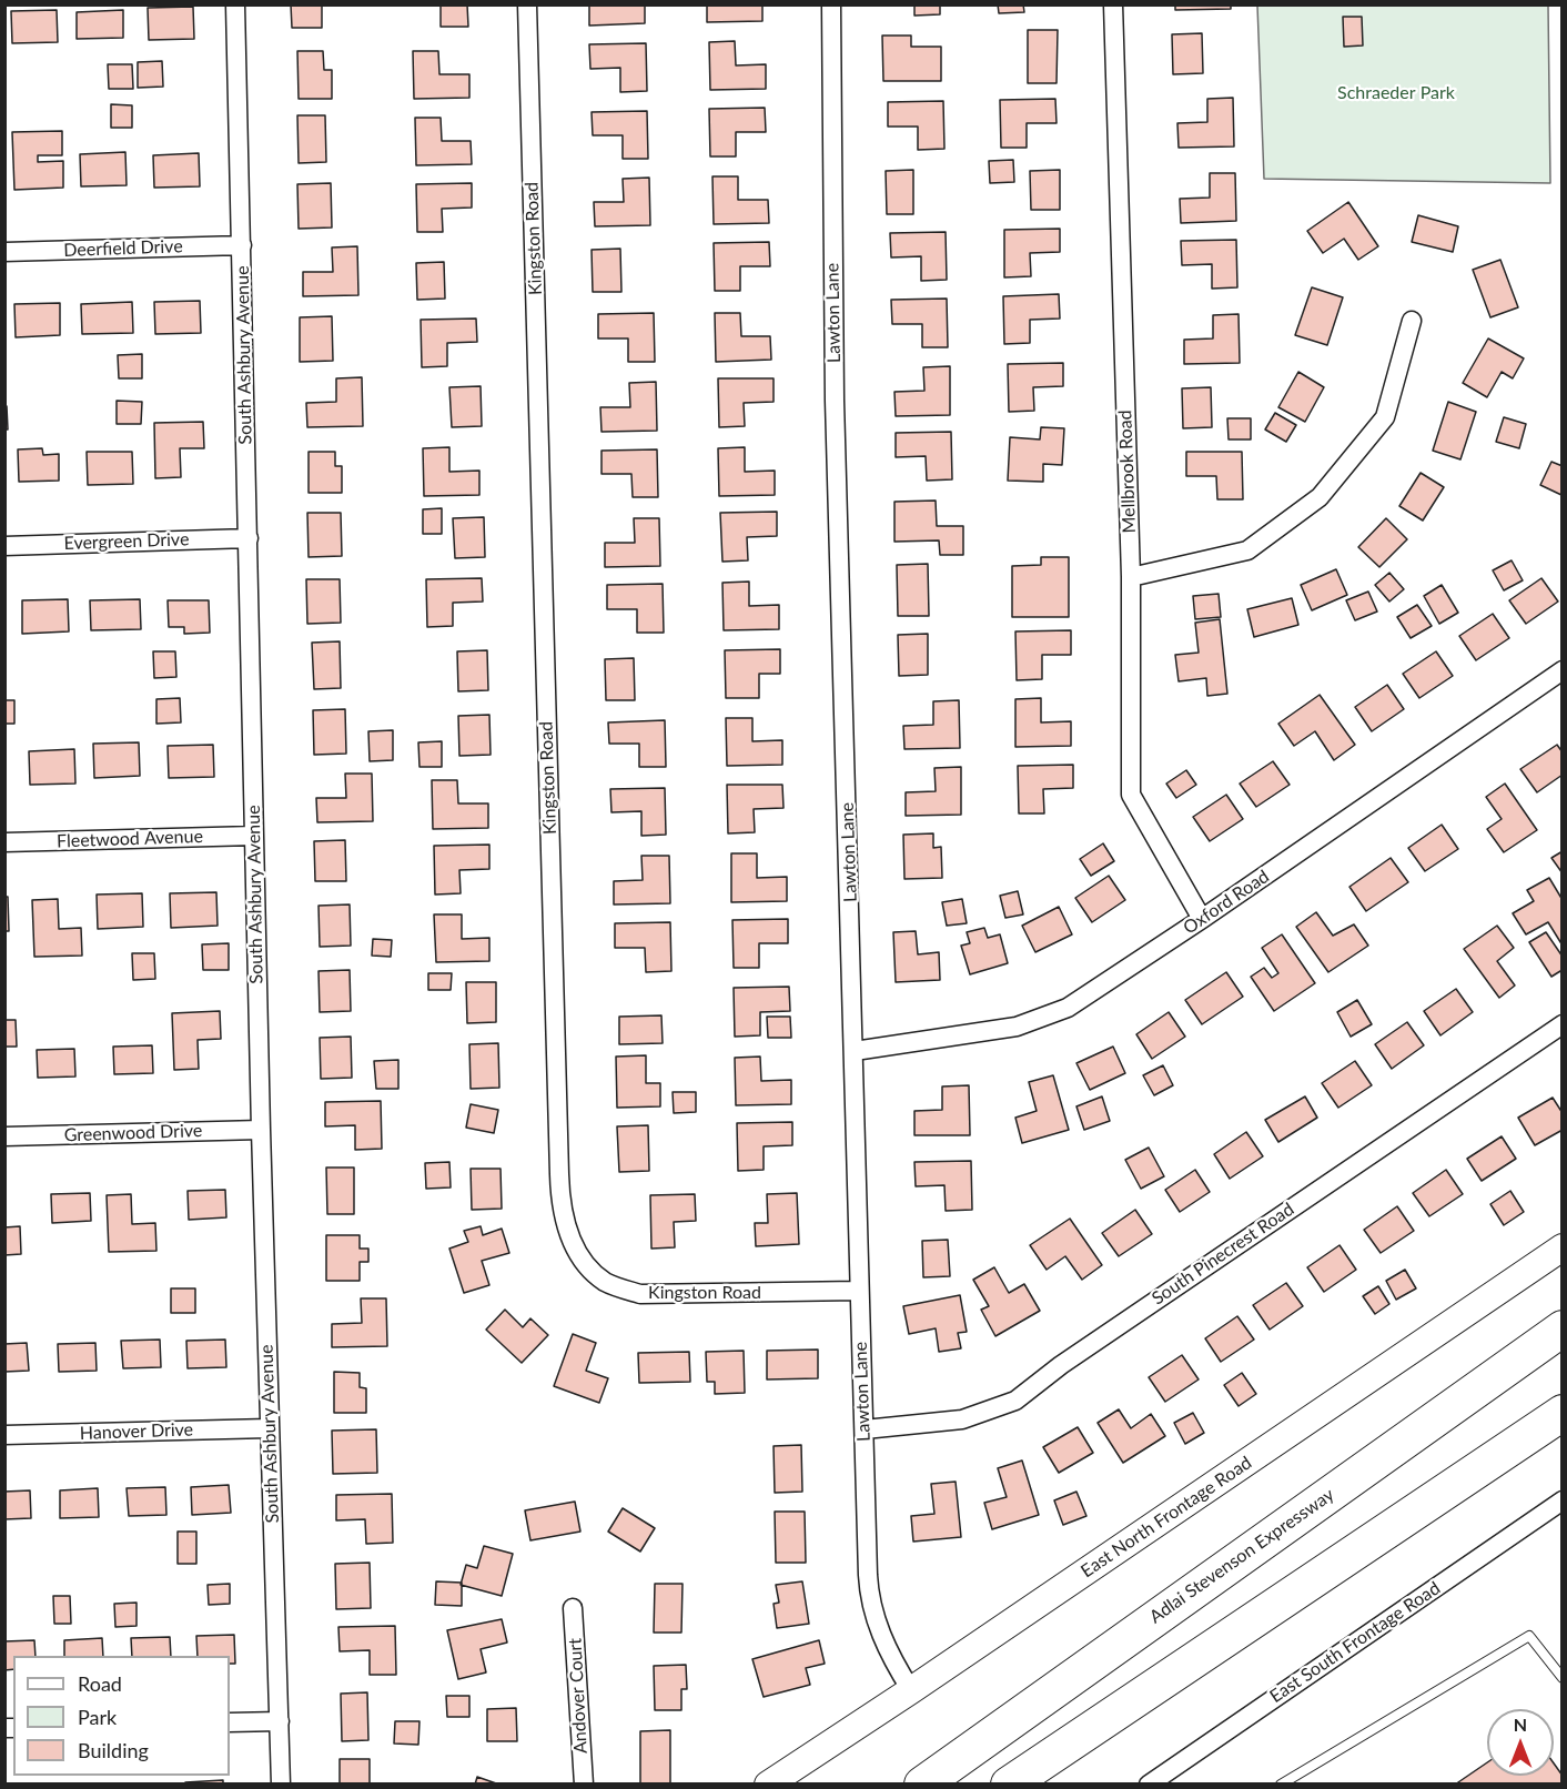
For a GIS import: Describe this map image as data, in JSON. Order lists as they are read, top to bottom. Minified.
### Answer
{"streets":{"highway":["Adlai Stevenson Expressway"],"street":["Kingston Road","Deerfield Drive","Lawton Lane","South Ashbury Avenue","Mellbrook Road","Evergreen Drive","Fleetwood Avenue","Oxford Road","Greenwood Drive","South Pinecrest Road","Hanover Drive","East North Frontage Road","East South Frontage Road","Andover Court"]},"crossings":[["Kingston Road","Lawton Lane"],["Deerfield Drive","South Ashbury Avenue"],["Lawton Lane","Oxford Road"],["Lawton Lane","South Pinecrest Road"],["Lawton Lane","East North Frontage Road"],["South Ashbury Avenue","Evergreen Drive"],["South Ashbury Avenue","Fleetwood Avenue"],["South Ashbury Avenue","Greenwood Drive"],["South Ashbury Avenue","Hanover Drive"],["Mellbrook Road","Oxford Road"]],"parks":["Schraeder Park"],"legend":["Road","Park","Building"],"north":"top"}
